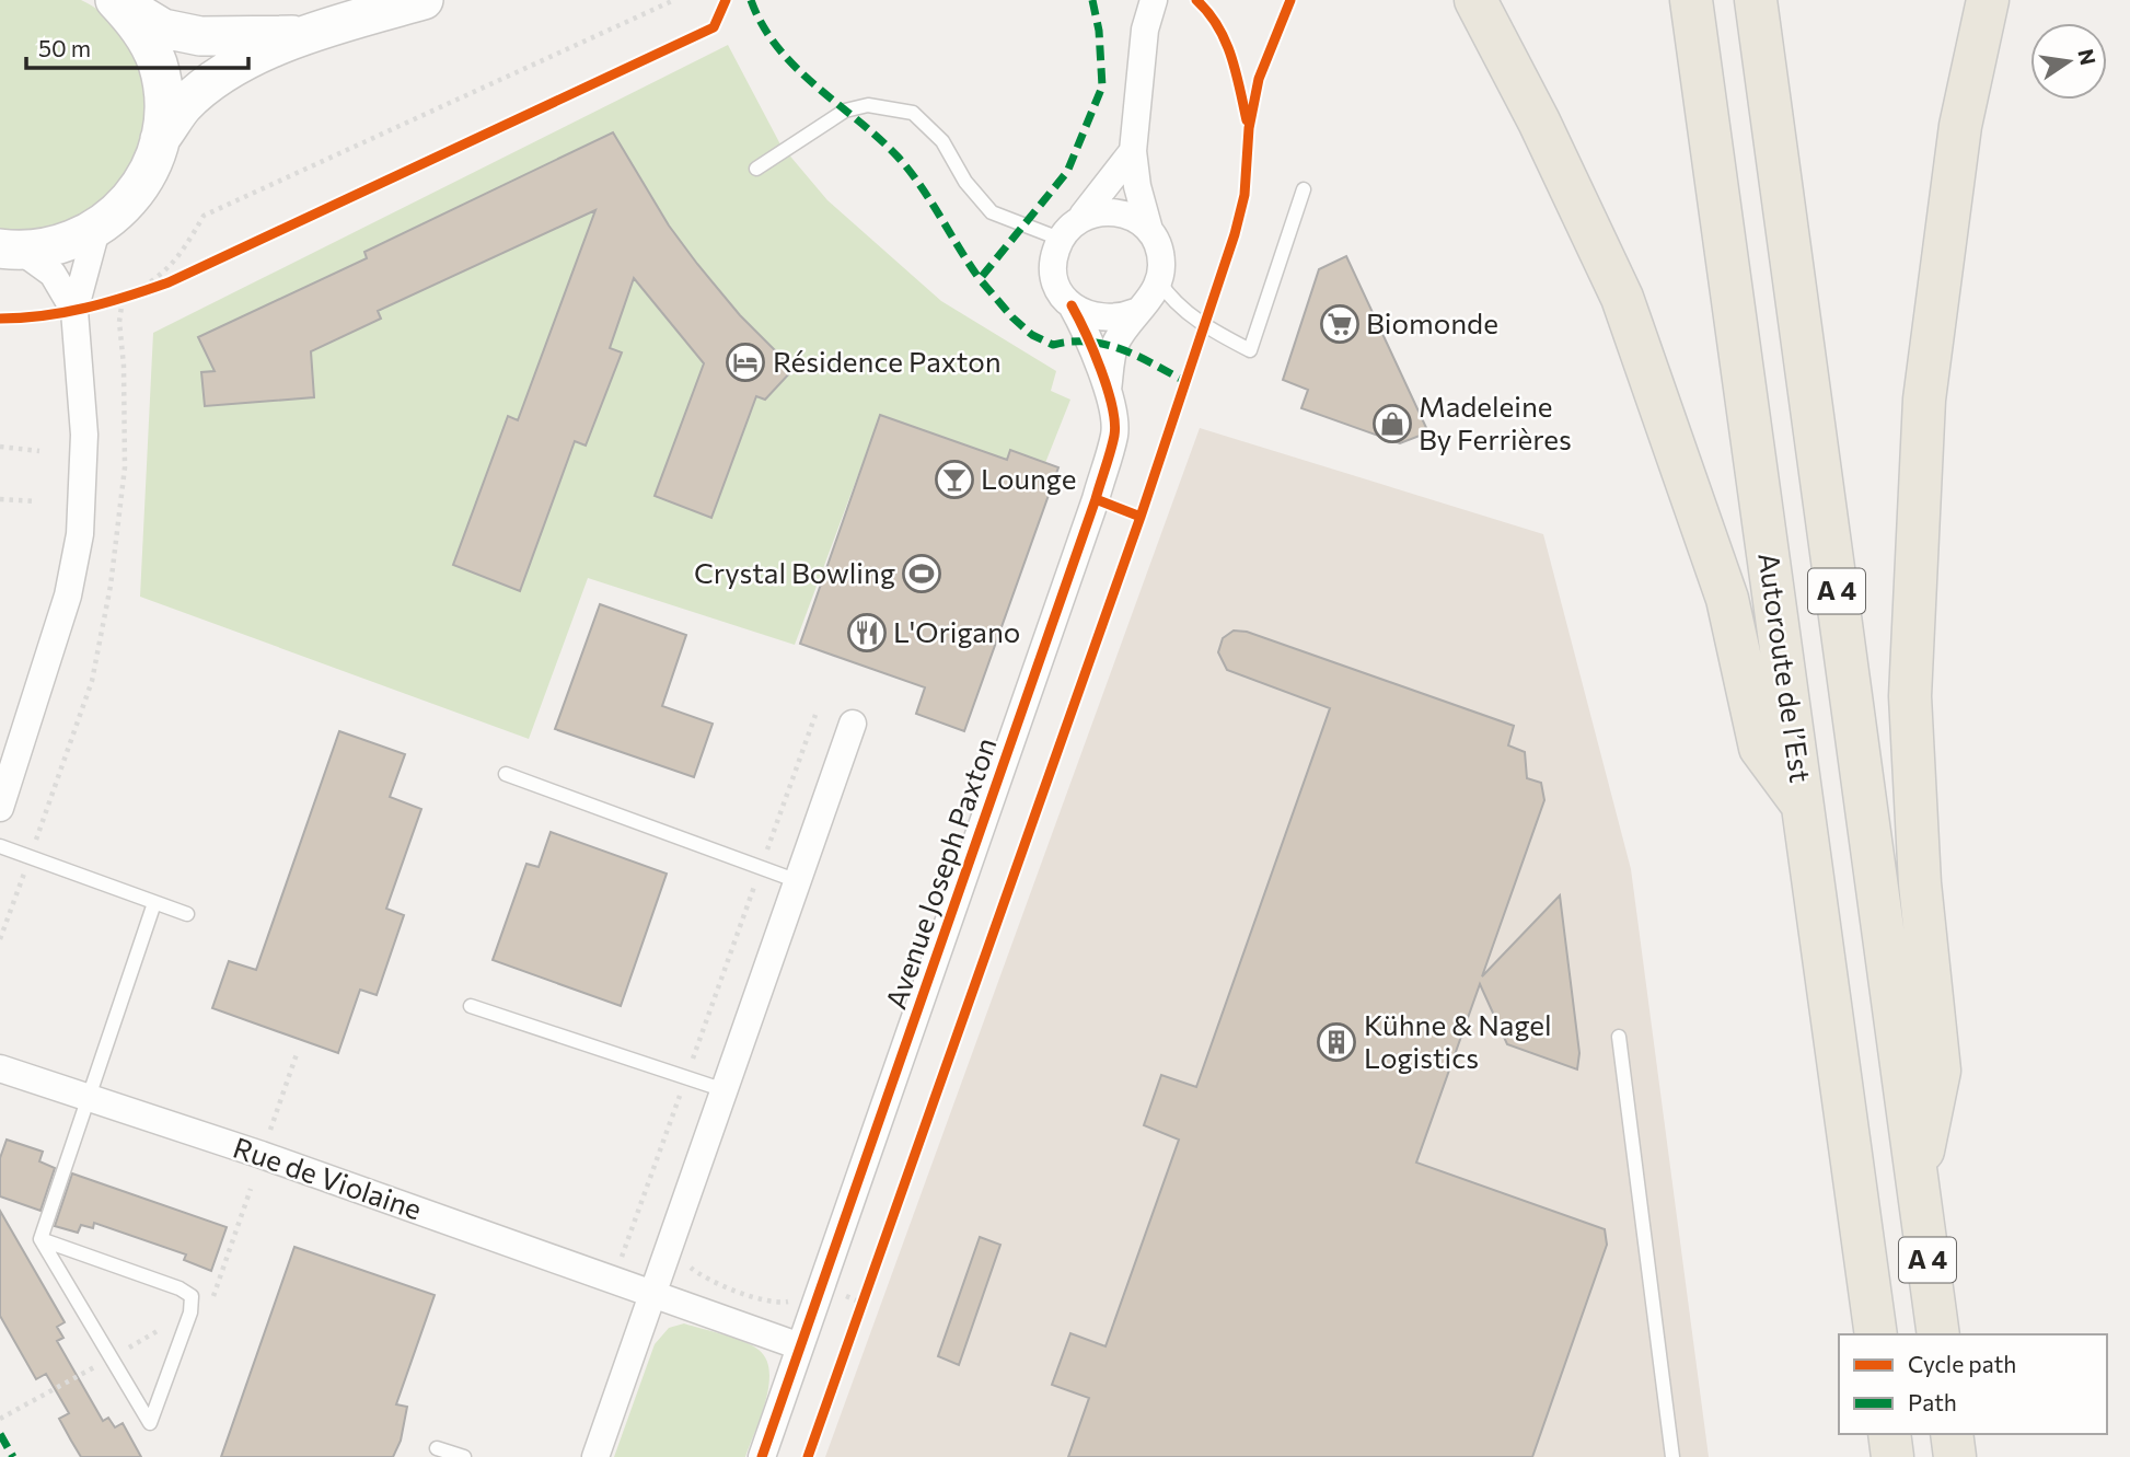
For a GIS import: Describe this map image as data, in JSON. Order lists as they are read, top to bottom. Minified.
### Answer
{"streets":{"highway":["A 4","Autoroute de l’Est"],"street":["Avenue Joseph Paxton","Rue de Violaine"]},"crossings":[["Avenue Joseph Paxton","Rue de Violaine"]],"places":{"supermarket":["Biomonde"],"hotel":["Résidence Paxton"],"shop":["Madeleine By Ferrières"],"bar":["Lounge"],"sports":["Crystal Bowling"],"restaurant":["L'Origano"],"building":["Kühne & Nagel Logistics"]},"legend":["Cycle path","Path"],"scale_bar":"50 m","north":"right"}
